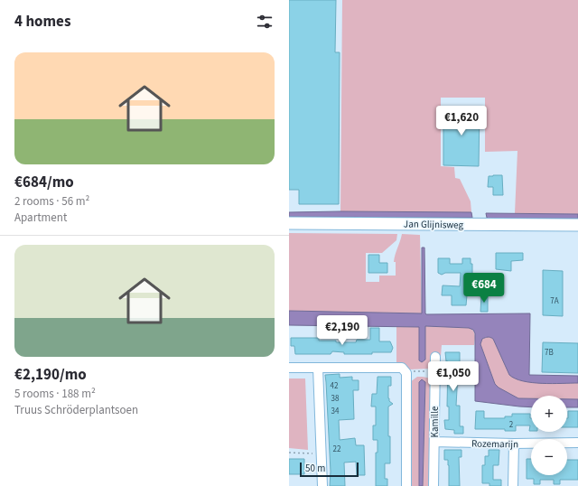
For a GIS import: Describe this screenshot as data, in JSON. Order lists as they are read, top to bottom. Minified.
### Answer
{"streets":{"street":["Jan Glijnisweg","Kamille","Rozemarijn"]},"crossings":[["Kamille","Rozemarijn"]],"house_numbers":["7A","7B","42","38","34","2","22"],"scale_bar":"50 m","page":{"heading":"4 homes","list":[{"name":"€684/mo","note":"2 rooms · 56 m² · Apartment"},{"name":"€2,190/mo","note":"5 rooms · 188 m² · Truus Schröderplantsoen"}],"price":["€1,620","€684","€2,190","€1,050"],"map_buttons":["+","−"],"scale":"50 m"}}
